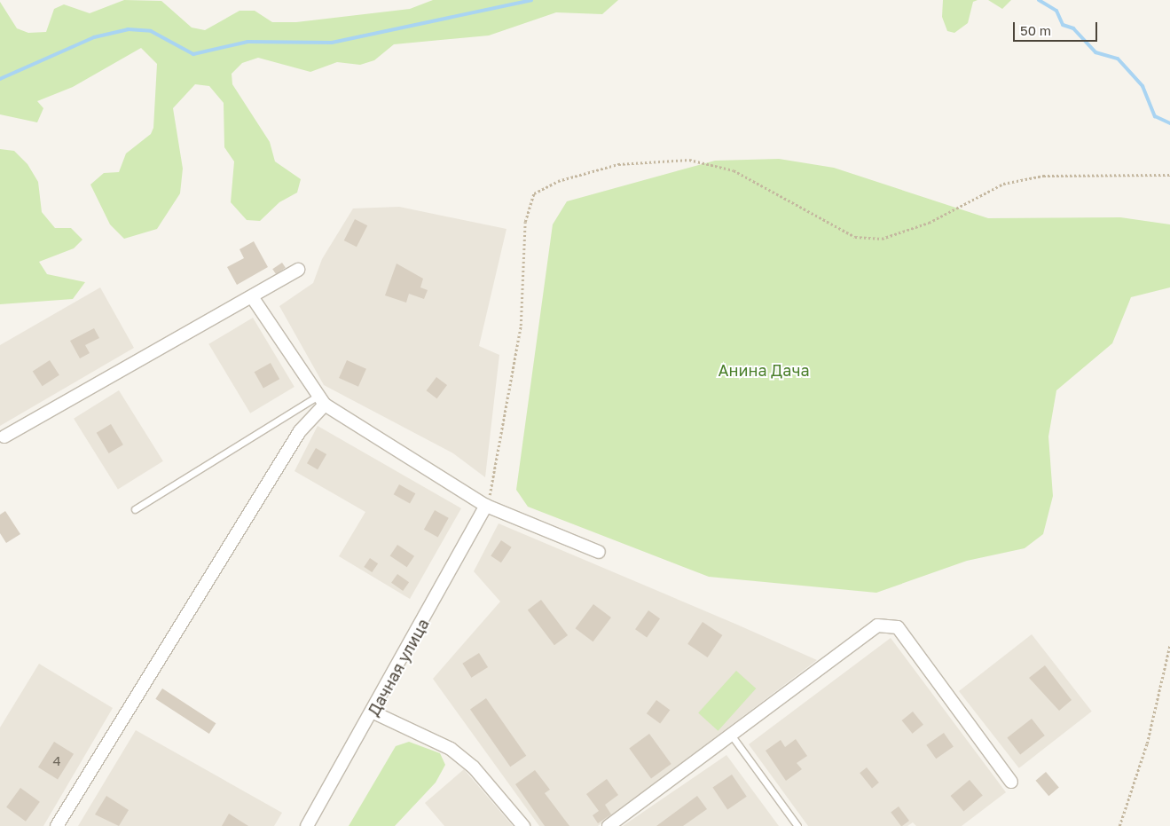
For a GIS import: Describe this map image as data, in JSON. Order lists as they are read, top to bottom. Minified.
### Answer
{"streets":{"street":["Дачная улица"]},"parks":["Анина Дача"],"house_numbers":["4"],"scale_bar":"50 m"}
